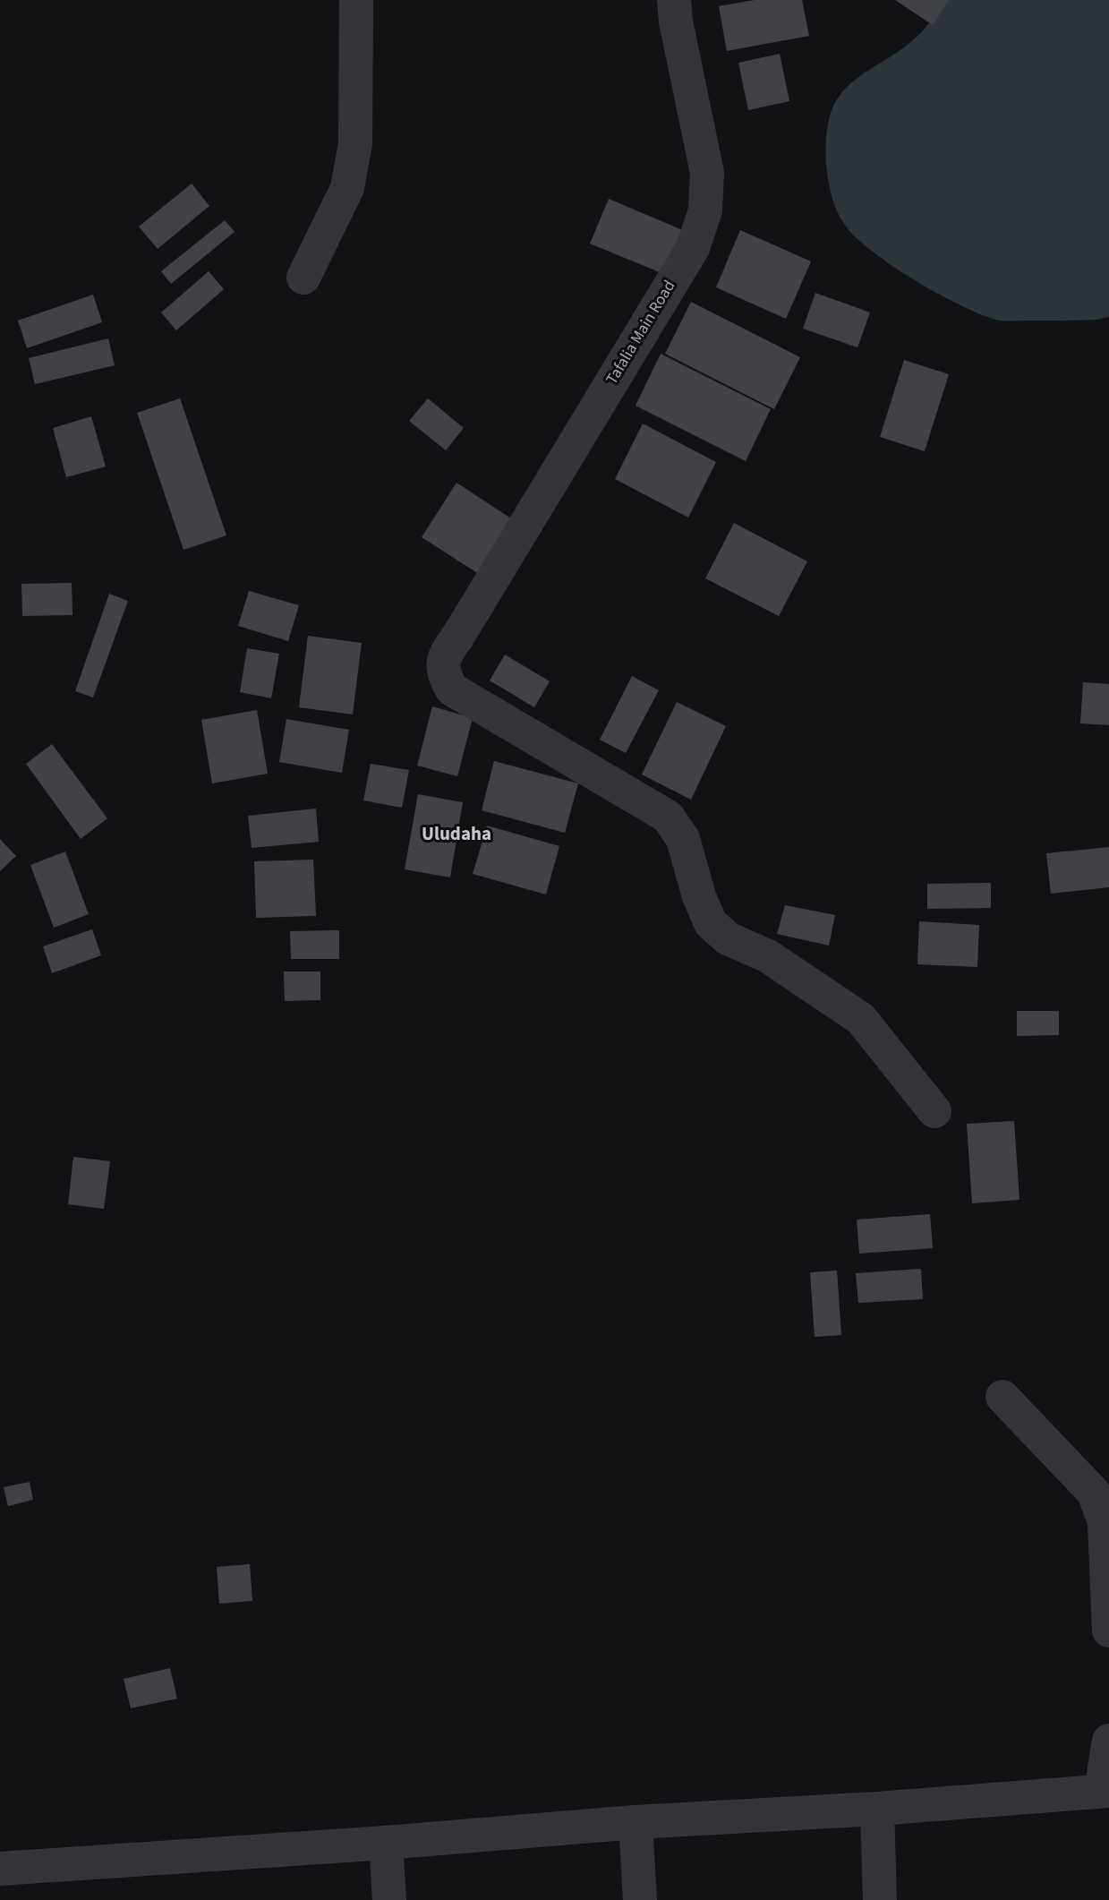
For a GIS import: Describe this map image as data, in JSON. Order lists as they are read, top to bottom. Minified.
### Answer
{"streets":{"street":["Tafalia Main Road"]},"districts":["Uludaha"]}
